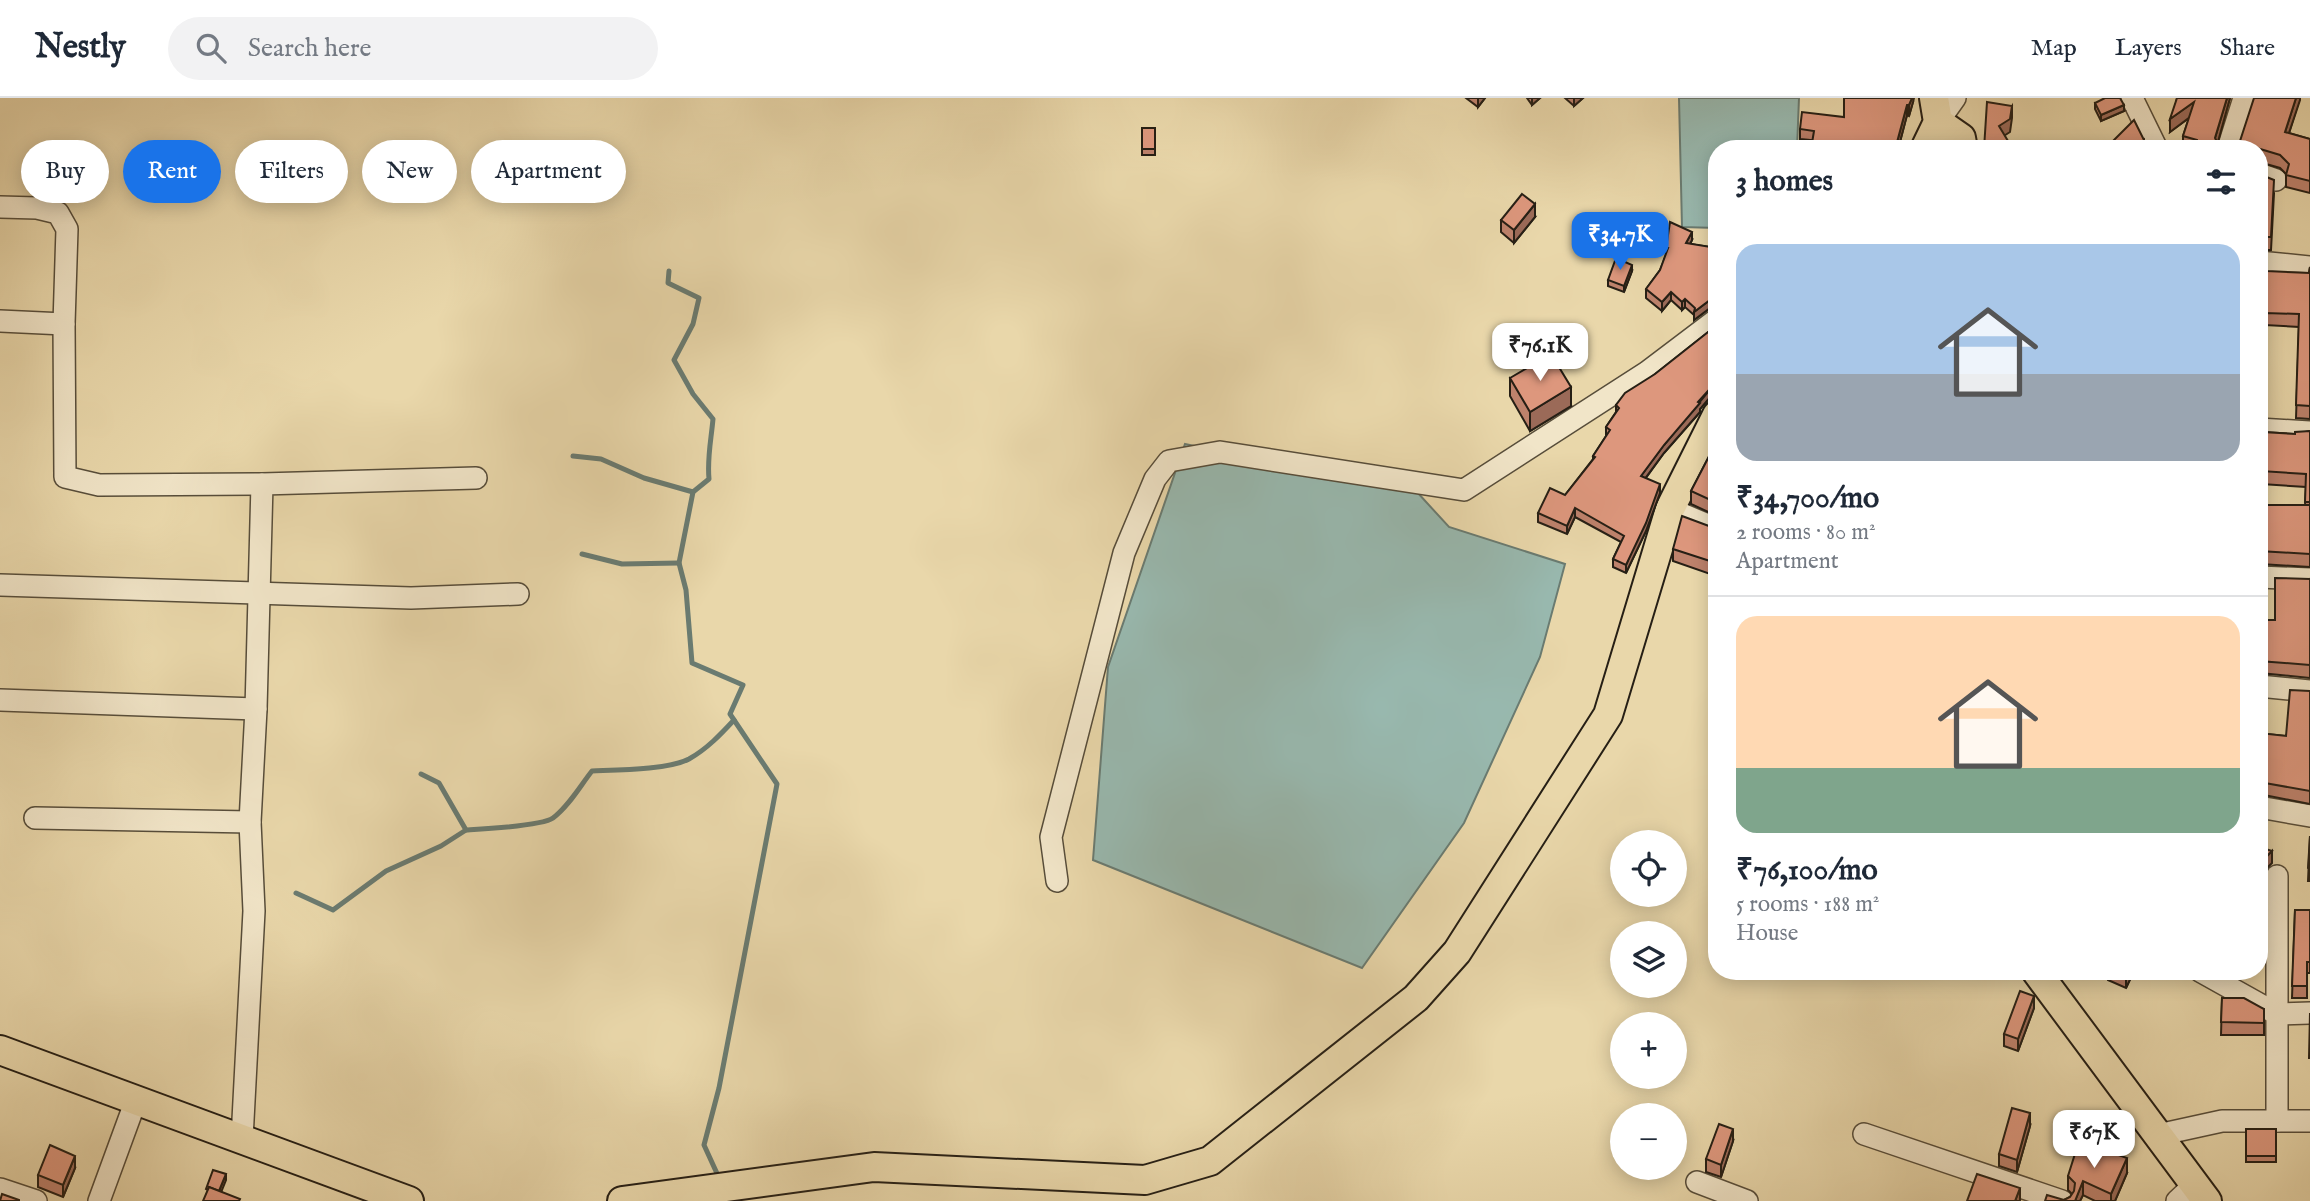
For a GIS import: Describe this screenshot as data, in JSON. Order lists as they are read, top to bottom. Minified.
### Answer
{"page":{"header":"Nestly","search":"Search here","nav":["Map","Layers","Share"],"chip":["Buy","Rent","Filters","New","Apartment"],"heading":"3 homes","price":["₹34.7K","₹76.1K","₹67K"],"list":[{"name":"₹34,700/mo","note":"2 rooms · 80 m² · Apartment"},{"name":"₹76,100/mo","note":"5 rooms · 188 m² · House"}],"map_buttons":["+","−"]}}
